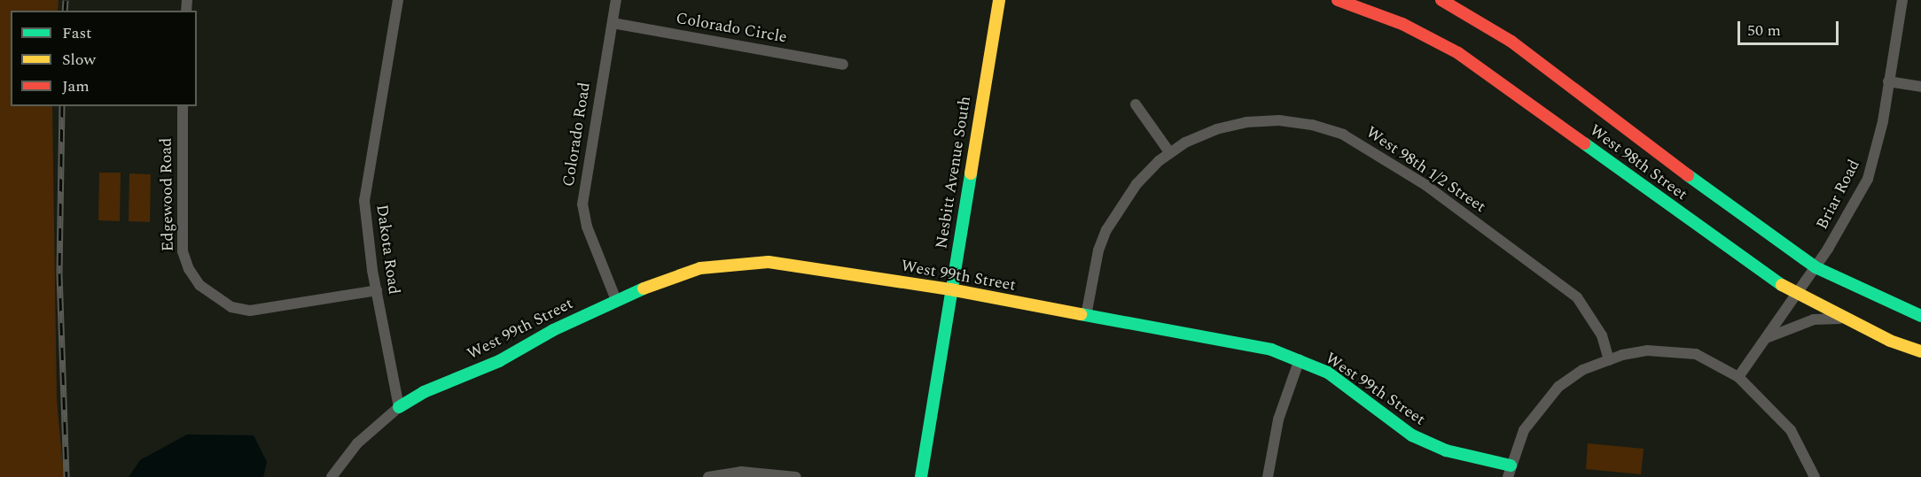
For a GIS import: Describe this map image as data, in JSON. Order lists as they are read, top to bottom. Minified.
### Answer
{"streets":{"street":["Colorado Circle","Colorado Road","West 98th Street","West 98th 1/2 Street","Nesbitt Avenue South","Edgewood Road","Briar Road","Dakota Road","West 99th Street"]},"crossings":[["Colorado Circle","Colorado Road"],["Colorado Road","West 99th Street"],["West 98th Street","Briar Road"],["West 98th 1/2 Street","West 99th Street"],["Nesbitt Avenue South","West 99th Street"],["Edgewood Road","Dakota Road"],["Dakota Road","West 99th Street"]],"legend":["Fast","Slow","Jam"],"scale_bar":"50 m"}
